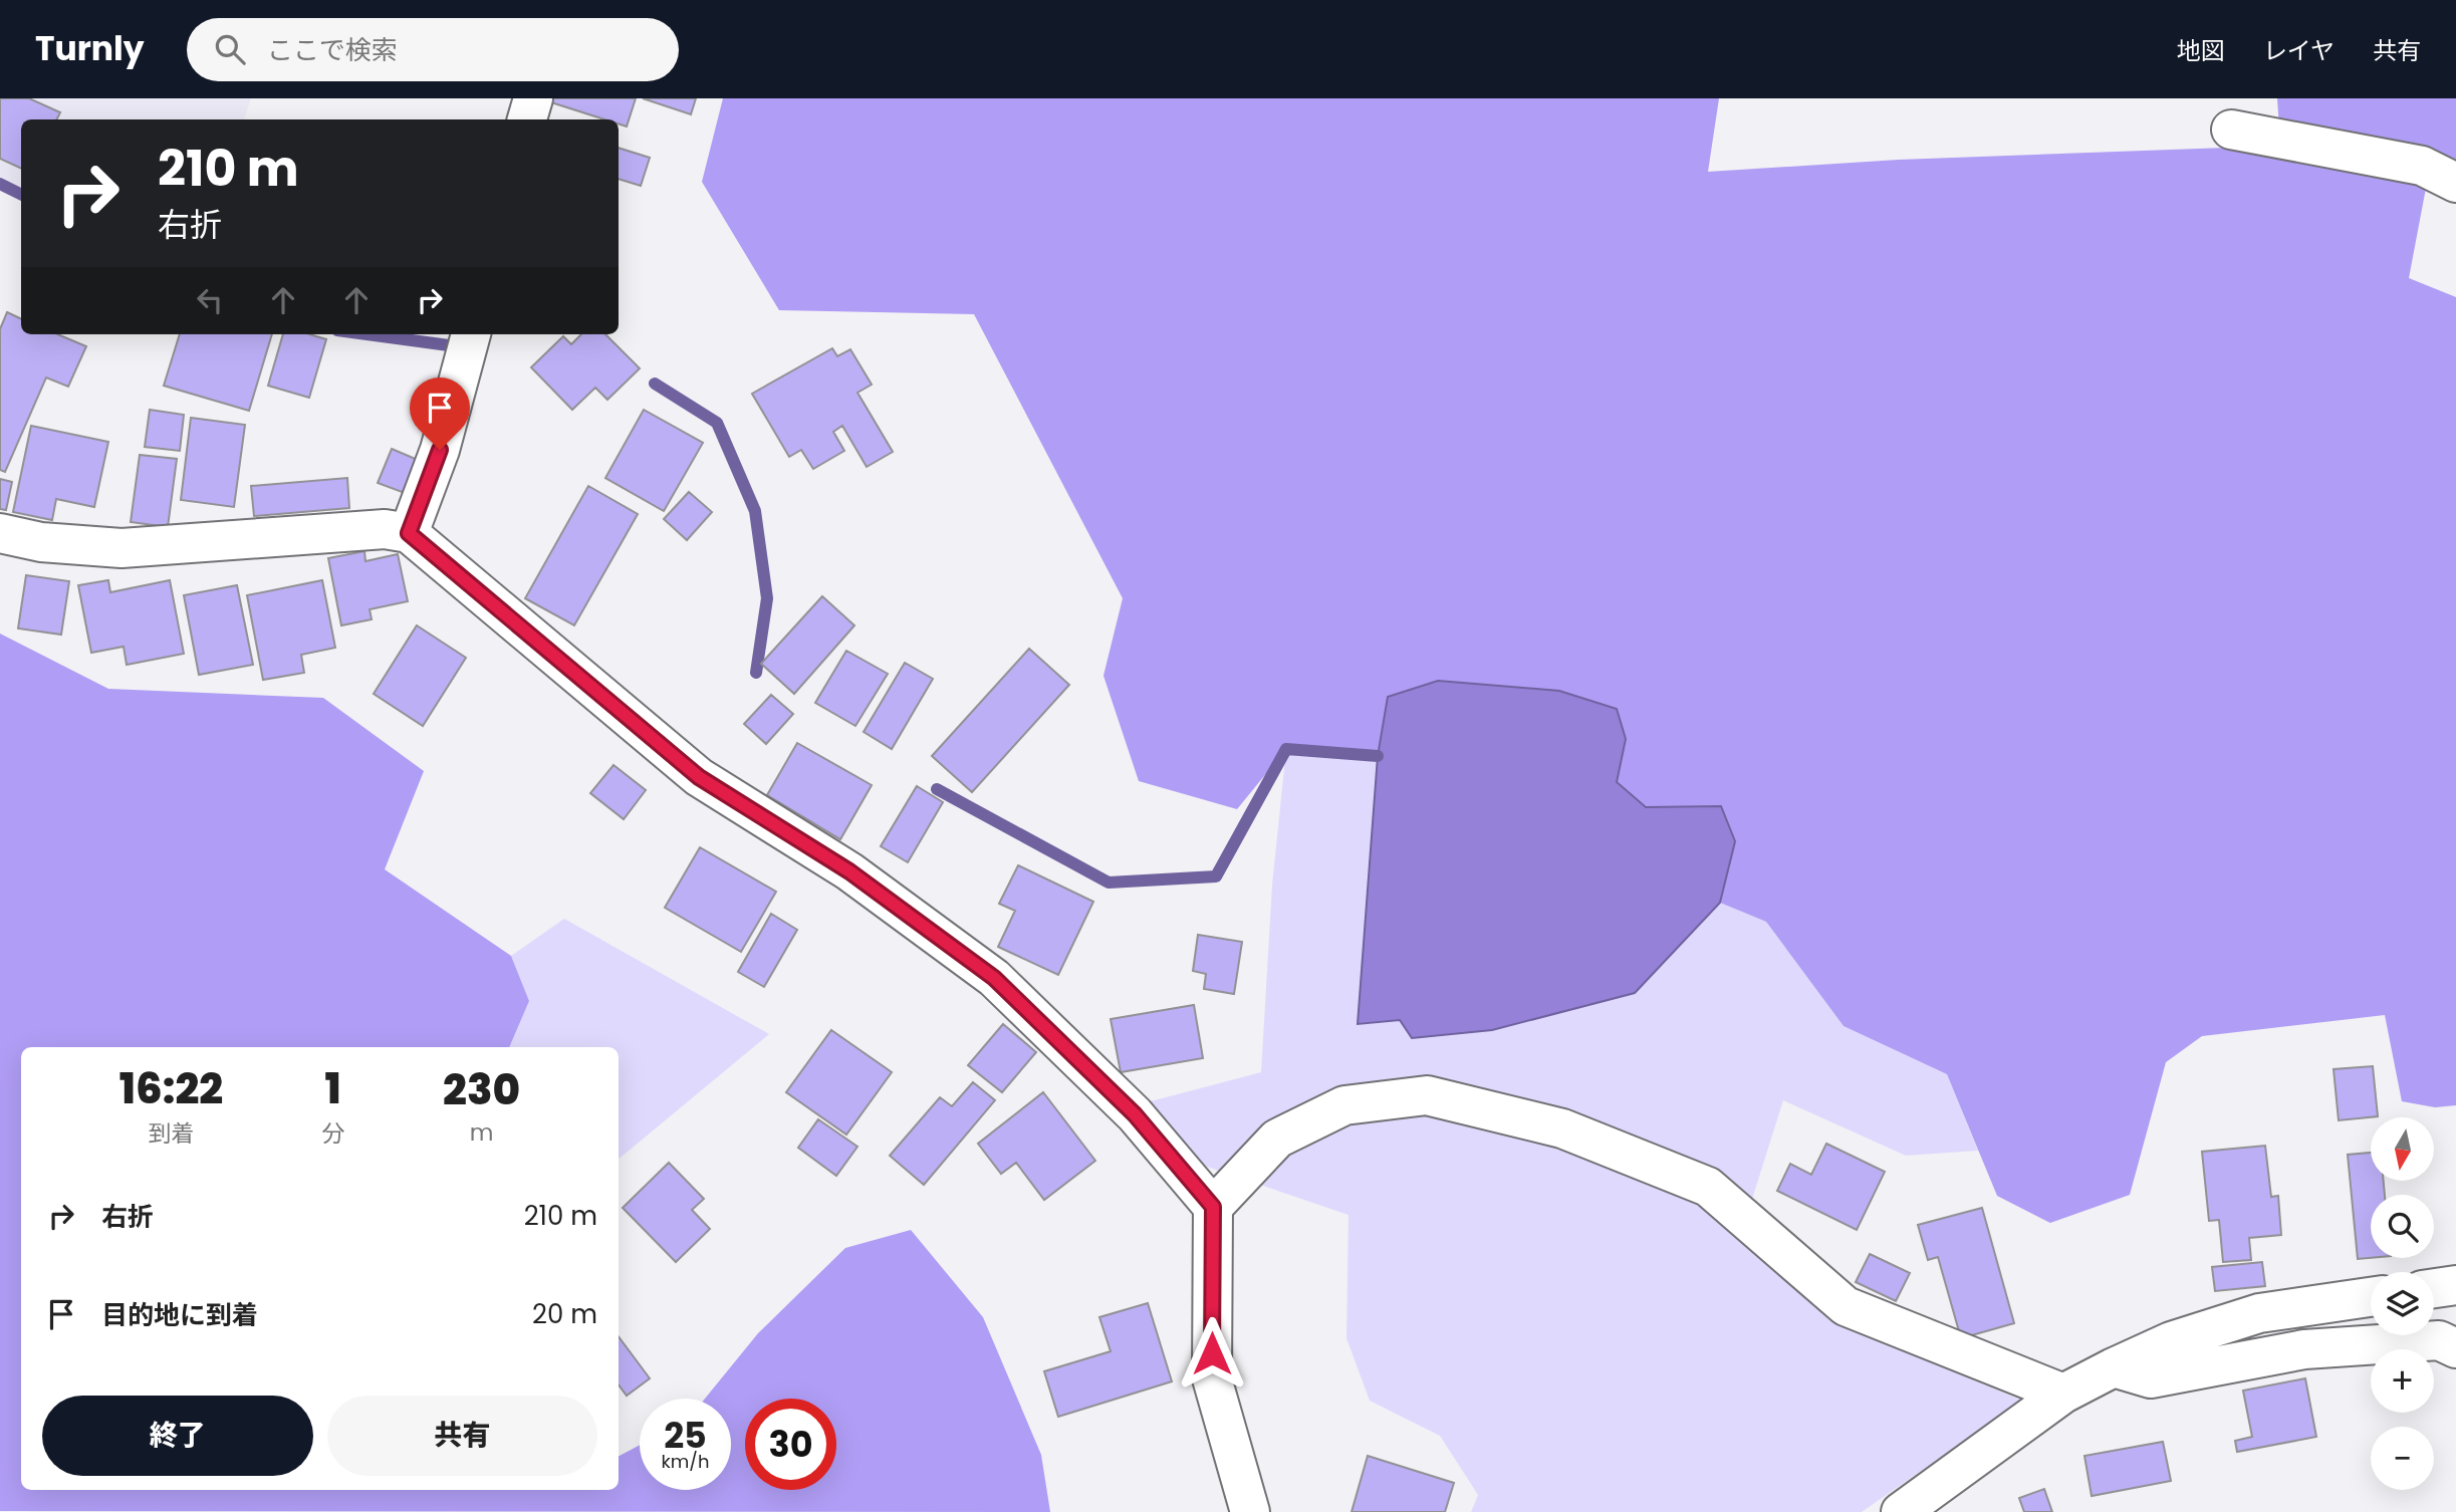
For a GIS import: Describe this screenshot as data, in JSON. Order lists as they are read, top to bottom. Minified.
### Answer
{"north":"bottom","page":{"header":"Turnly","search":"ここで検索","nav":["地図","レイヤ","共有"],"turn":["210 m","右折"],"eta":["16:22","到着","1","分","230","m"],"map_buttons":["+","−"],"list":[{"name":"右折","value":"210 m"},{"name":"目的地に到着","value":"20 m"}],"buttons":["終了","共有"],"speed":"25 km/h","limit":"30"}}
